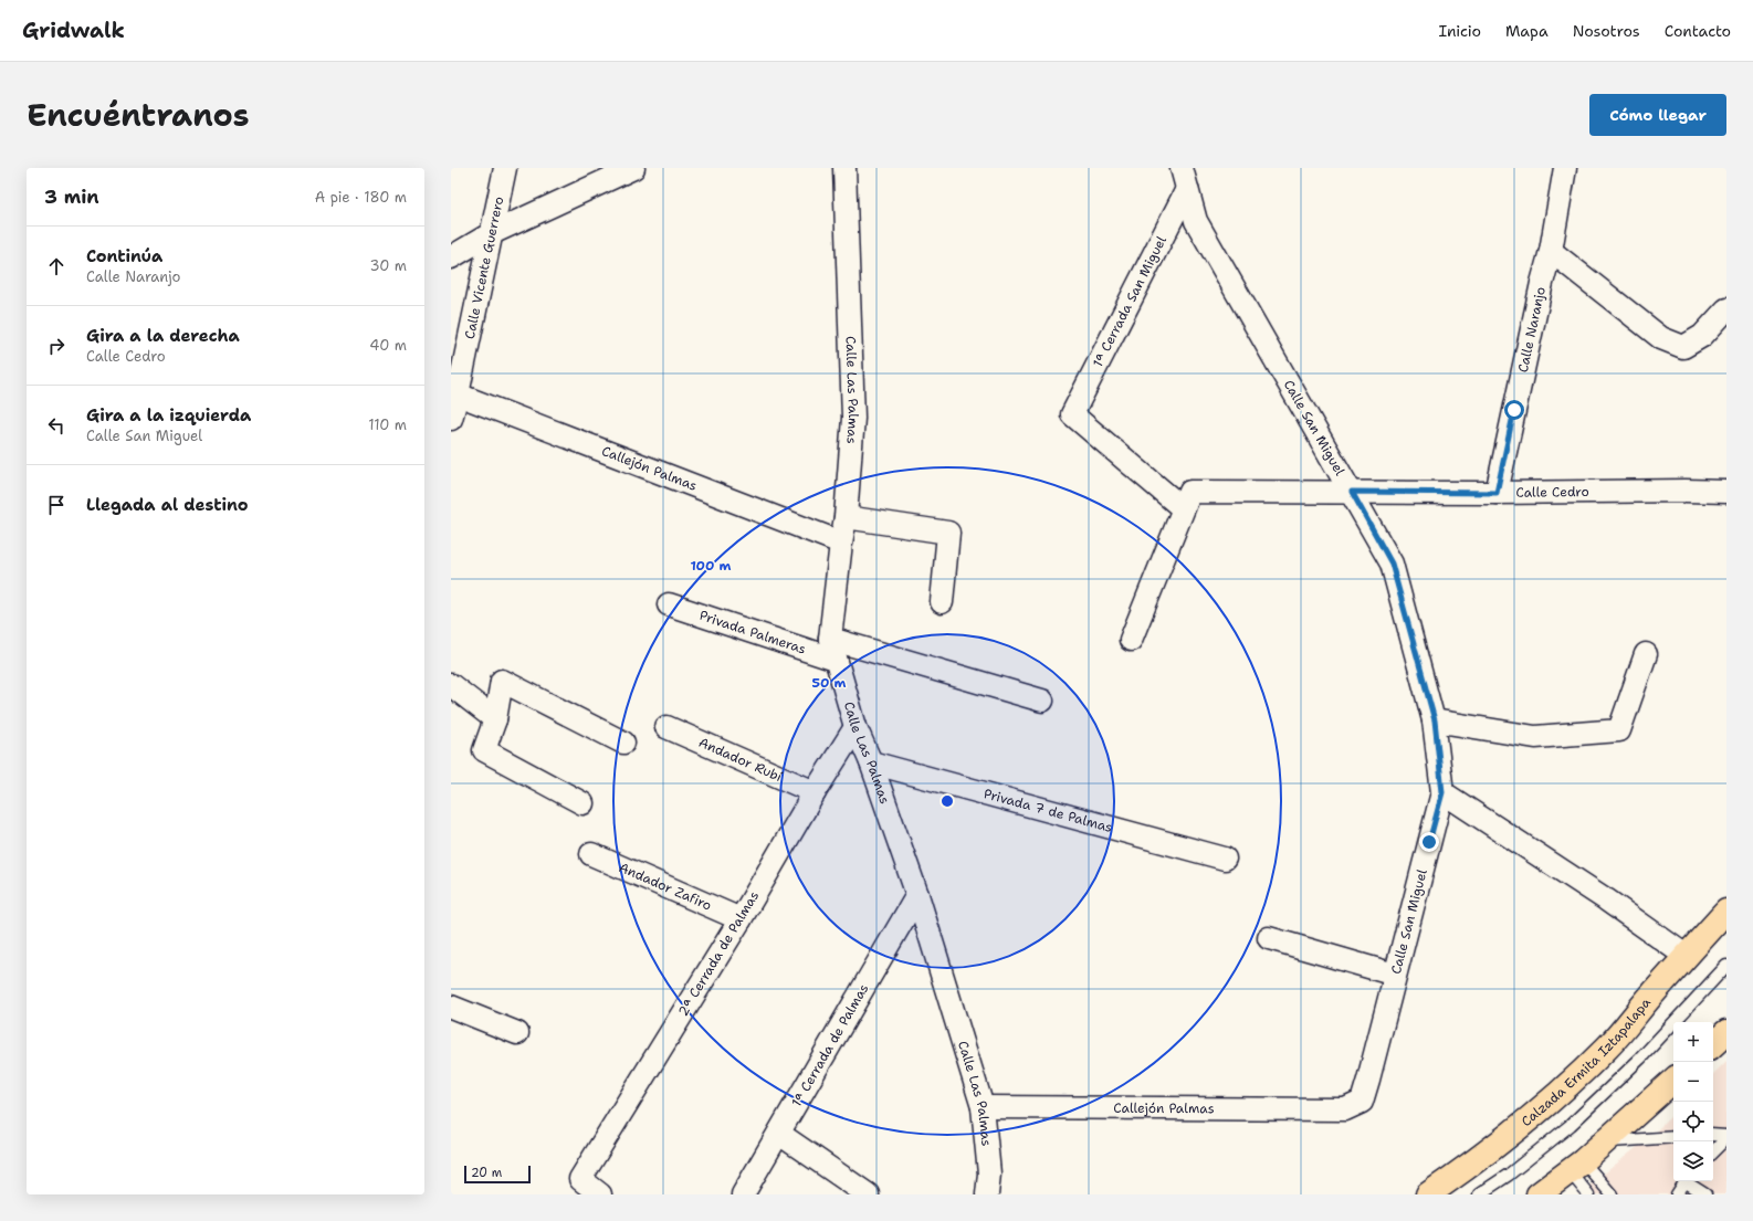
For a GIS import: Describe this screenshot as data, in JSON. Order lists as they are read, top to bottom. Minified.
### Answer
{"streets":{"main road":["Calzada Ermita Iztapalapa"],"street":["Calle Vicente Guerrero","1ª Cerrada San Miguel","Calle Naranjo","Calle Las Palmas","Calle San Miguel","Callejón Palmas","Calle Cedro","Privada Palmeras","Andador Rubí","Privada 7 de Palmas","Andador Zafiro","2ª Cerrada de Palmas","1ª Cerrada de Palmas"]},"crossings":[["Calle Vicente Guerrero","Callejón Palmas"],["1ª Cerrada San Miguel","Calle San Miguel"],["1ª Cerrada San Miguel","Calle Cedro"],["Calle Naranjo","Calle Cedro"],["Calle Las Palmas","Callejón Palmas"],["Calle Las Palmas","Privada Palmeras"],["Calle Las Palmas","Privada 7 de Palmas"],["Calle Las Palmas","2ª Cerrada de Palmas"],["Calle Las Palmas","1ª Cerrada de Palmas"],["Calle San Miguel","Callejón Palmas"],["Calle San Miguel","Calle Cedro"],["Andador Rubí","2ª Cerrada de Palmas"],["Andador Zafiro","2ª Cerrada de Palmas"]],"scale_bar":"20 m","page":{"header":"Gridwalk","nav":["Inicio","Mapa","Nosotros","Contacto"],"title":"Encuéntranos","buttons":"Cómo llegar","heading":["3 min","A pie · 180 m"],"list":[["Continúa","Calle Naranjo","30 m"],["Gira a la derecha","Calle Cedro","40 m"],["Gira a la izquierda","Calle San Miguel","110 m"],"Llegada al destino"],"map_buttons":["+","−"],"scale":"20 m"},"rings":["100 m","50 m"]}
